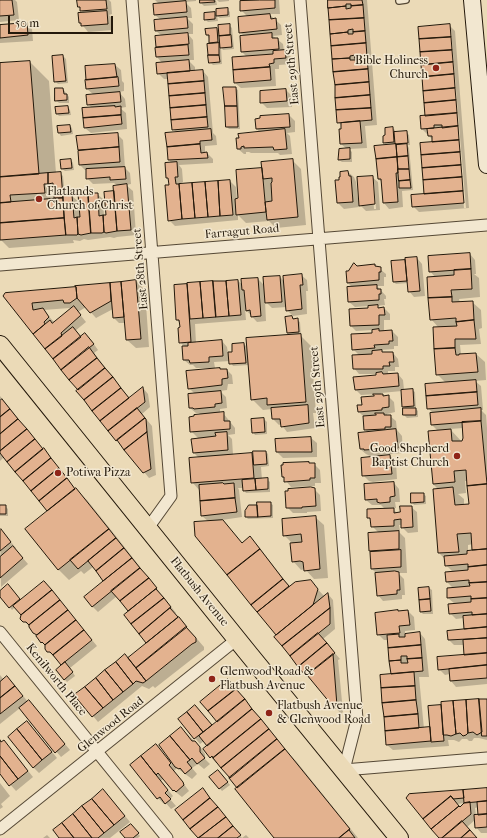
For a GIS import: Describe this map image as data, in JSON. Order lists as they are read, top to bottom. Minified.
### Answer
{"streets":{"main road":["Flatbush Avenue"],"street":["East 29th Street","Farragut Road","East 28th Street","Kenilworth Place","Glenwood Road"]},"crossings":[["East 29th Street","Farragut Road"],["East 29th Street","Flatbush Avenue"],["Farragut Road","East 28th Street"],["East 28th Street","Flatbush Avenue"],["Flatbush Avenue","Glenwood Road"],["Kenilworth Place","Glenwood Road"]],"places":["Bible Holiness Church","Flatlands Church of Christ","Good Shepherd Baptist Church","Potiwa Pizza","Glenwood Road & Flatbush Avenue","Flatbush Avenue & Glenwood Road"],"scale_bar":"50 m"}
